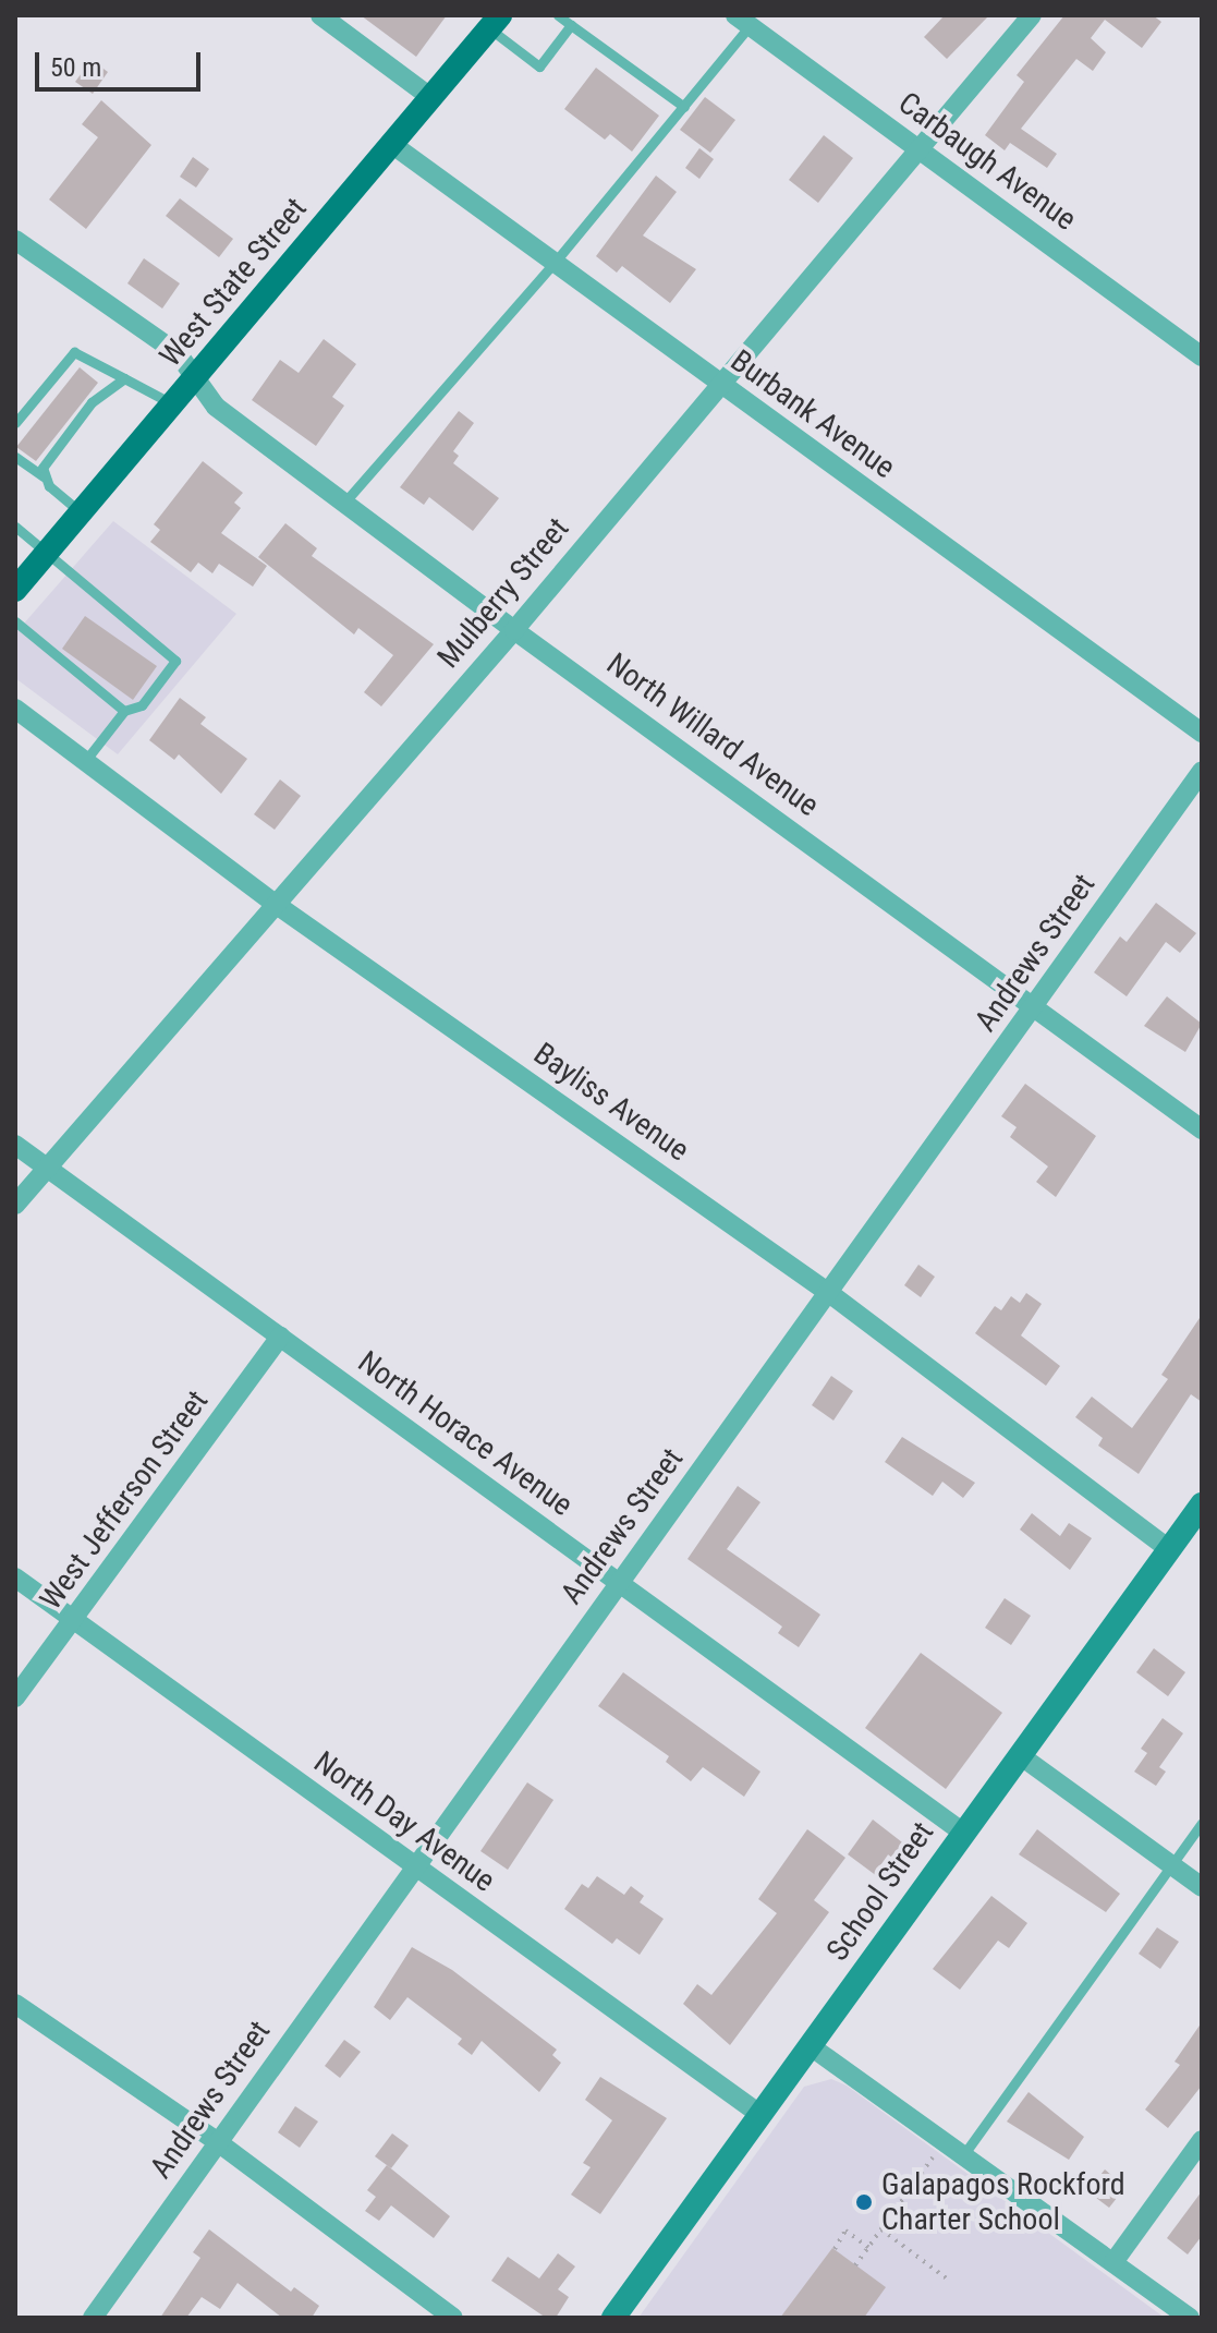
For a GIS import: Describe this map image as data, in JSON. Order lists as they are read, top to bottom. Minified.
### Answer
{"streets":{"main road":["West State Street","School Street"],"street":["Carbaugh Avenue","Burbank Avenue","Mulberry Street","North Willard Avenue","Andrews Street","Bayliss Avenue","North Horace Avenue","West Jefferson Street","North Day Avenue"]},"crossings":[["Carbaugh Avenue","Mulberry Street"],["West State Street","Burbank Avenue"],["West State Street","North Willard Avenue"],["Burbank Avenue","Mulberry Street"],["Mulberry Street","North Willard Avenue"],["Mulberry Street","Bayliss Avenue"],["Mulberry Street","North Horace Avenue"],["North Willard Avenue","Andrews Street"],["Andrews Street","Bayliss Avenue"],["Andrews Street","North Horace Avenue"],["Andrews Street","North Day Avenue"],["Bayliss Avenue","School Street"],["North Horace Avenue","West Jefferson Street"],["North Horace Avenue","School Street"],["West Jefferson Street","North Day Avenue"],["North Day Avenue","School Street"]],"places":["Galapagos Rockford Charter School"],"scale_bar":"50 m"}
